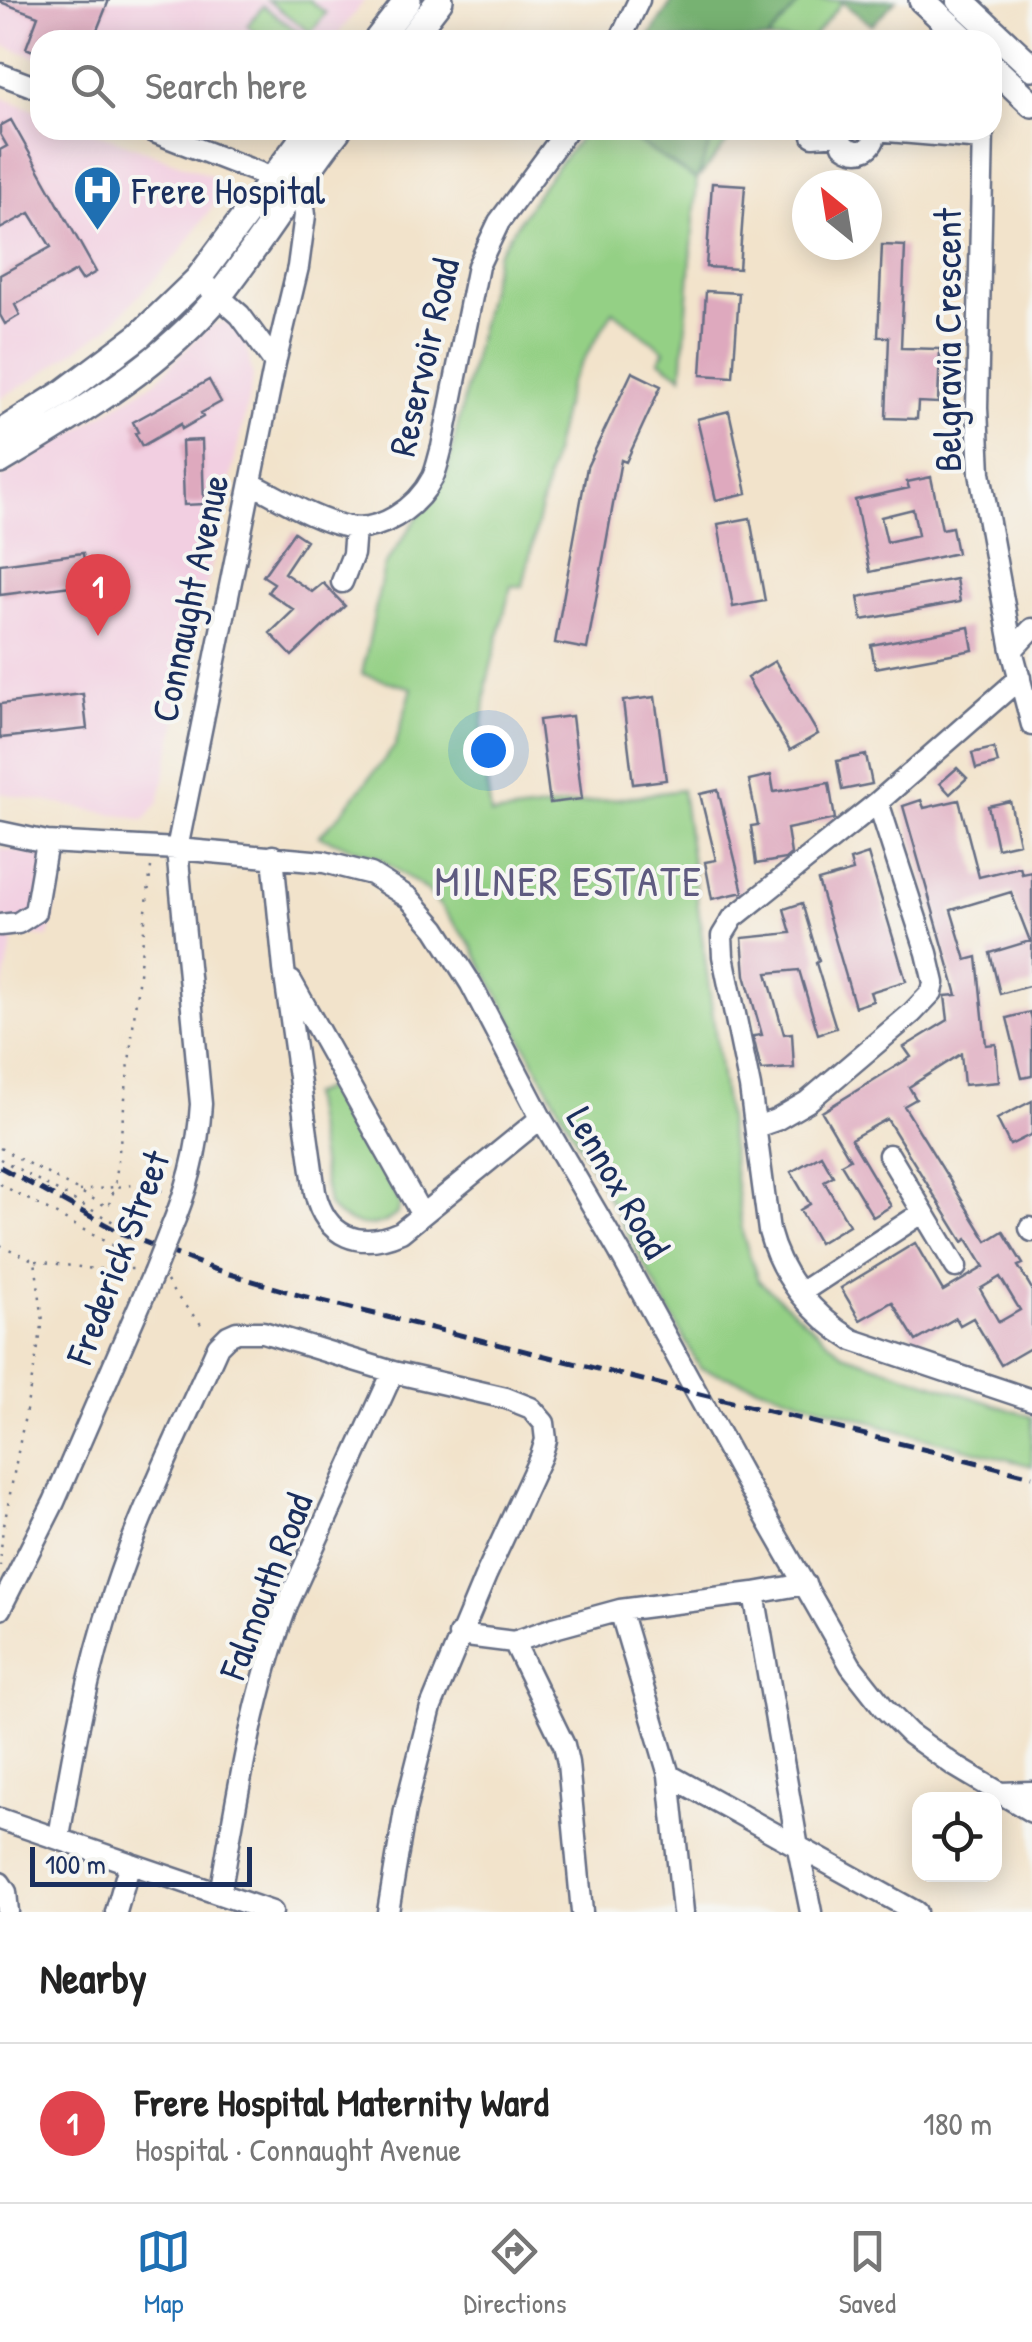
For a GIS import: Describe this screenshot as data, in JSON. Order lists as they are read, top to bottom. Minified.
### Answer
{"streets":{"street":["Belgravia Crescent","Reservoir Road","Connaught Avenue","Lennox Road","Frederick Street","Falmouth Road"]},"crossings":[["Connaught Avenue","Lennox Road"],["Connaught Avenue","Frederick Street"],["Lennox Road","Frederick Street"]],"districts":["MILNER ESTATE"],"places":{"hospital":["Frere Hospital"]},"scale_bar":"100 m","north":"top left","page":{"search":"Search here","pins":"1","scale":"100 m","heading":"Nearby","list":[{"mark":"1","name":"Frere Hospital Maternity Ward","note":"Hospital · Connaught Avenue","value":"180 m"}],"nav":["Map","Directions","Saved"]}}
